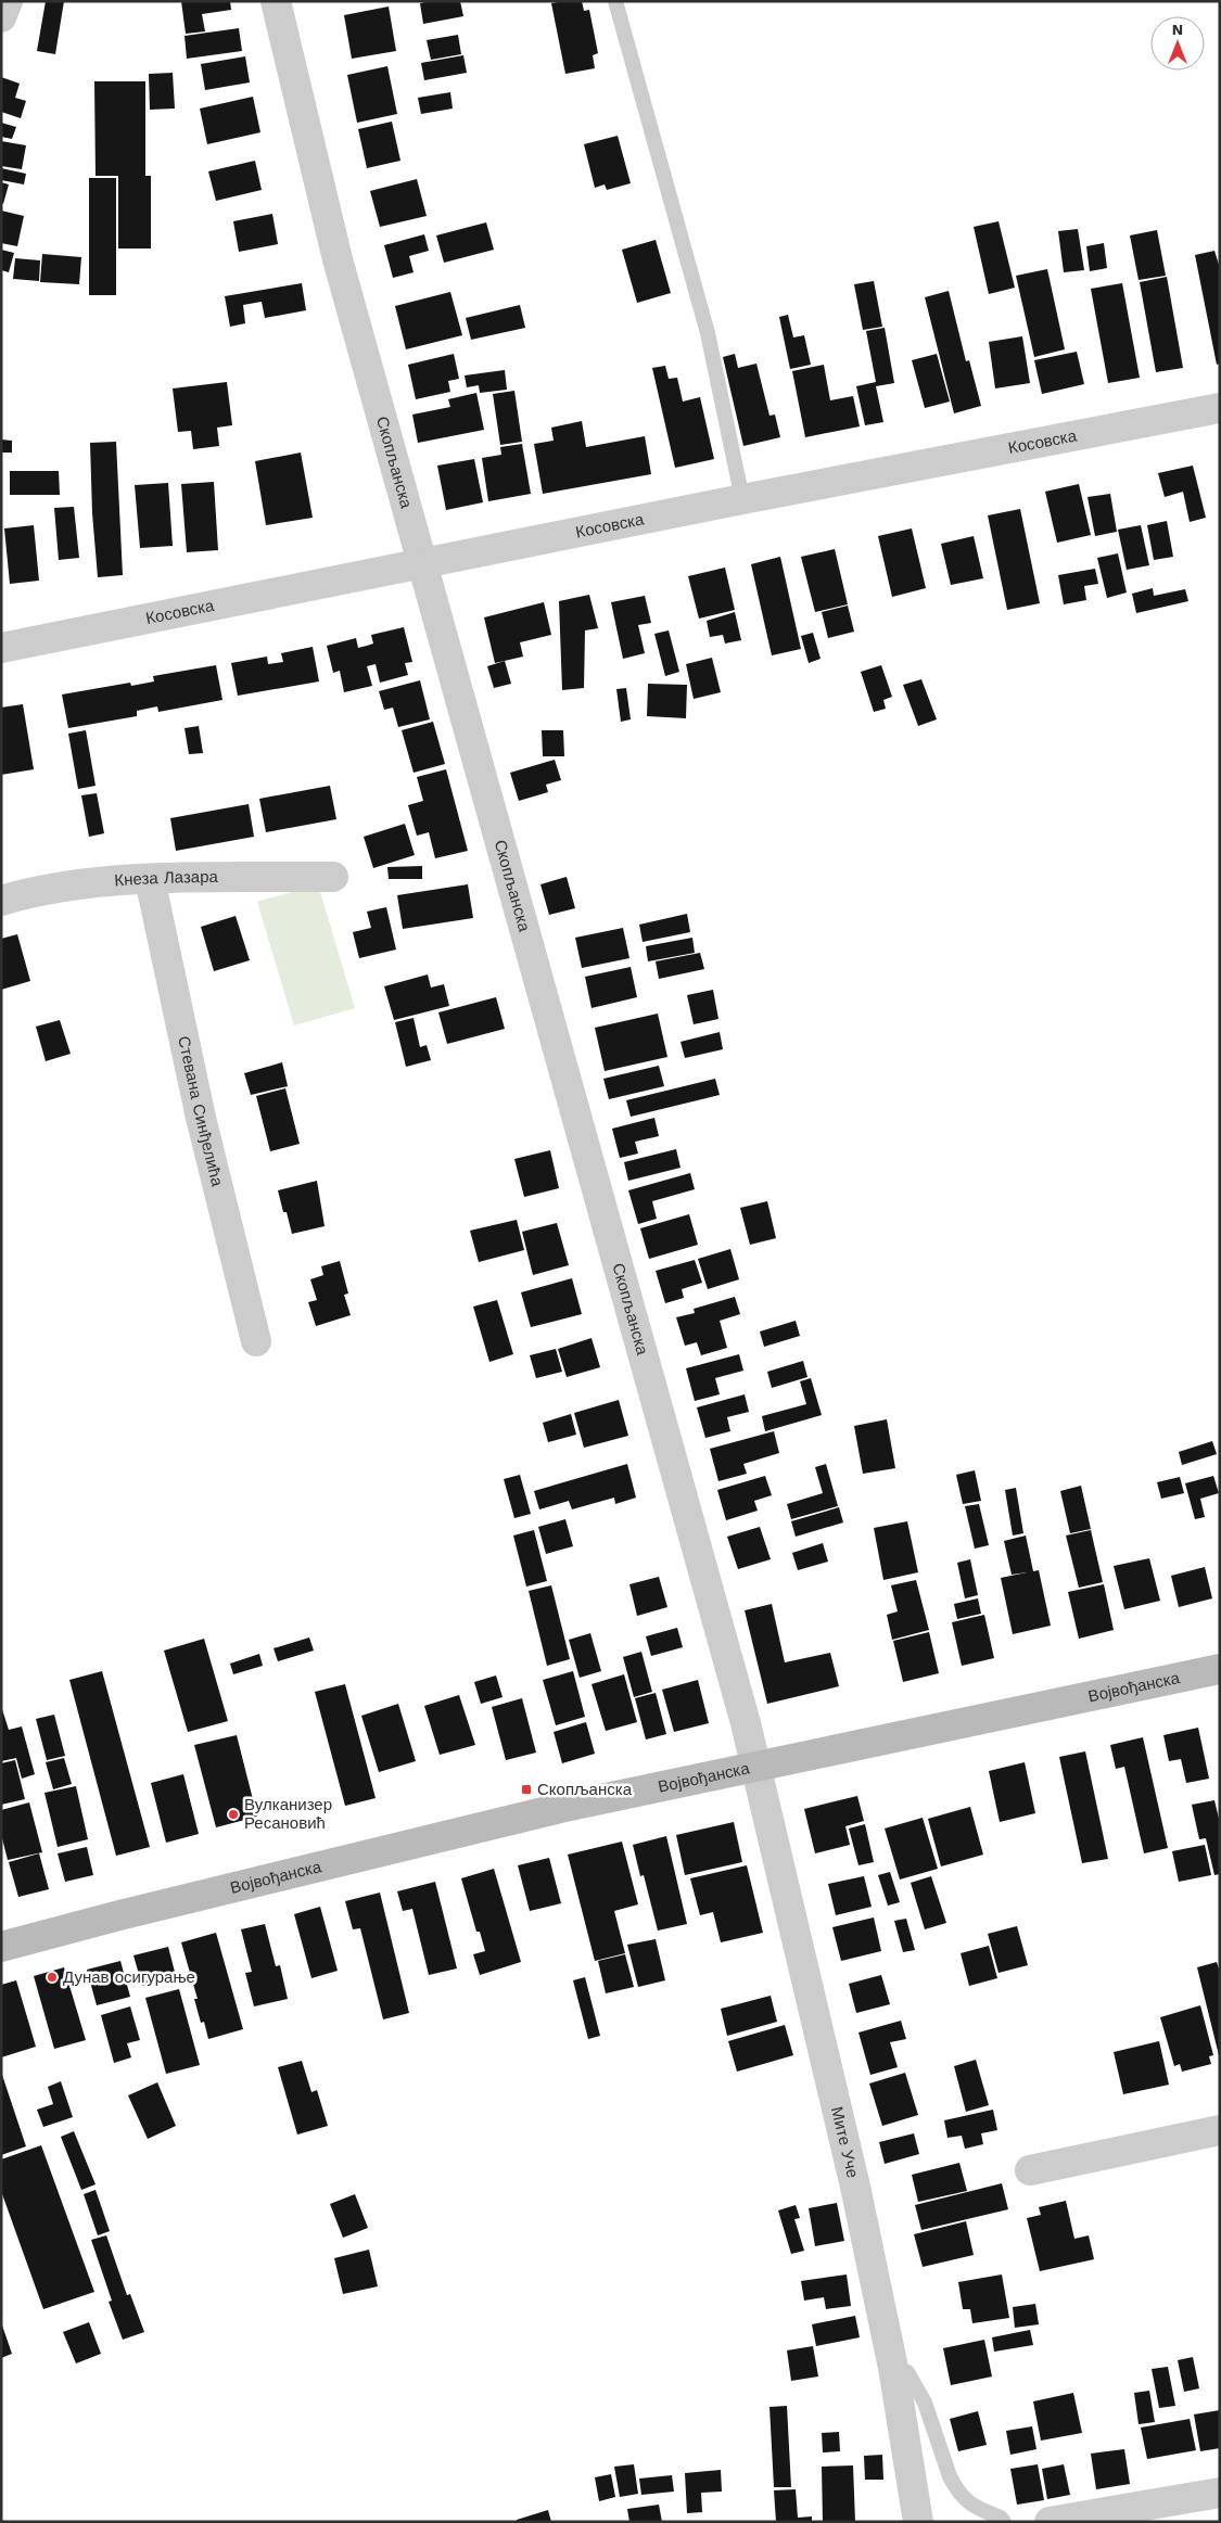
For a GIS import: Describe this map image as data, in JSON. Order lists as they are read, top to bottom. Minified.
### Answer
{"streets":{"main road":["Војвођанска"],"street":["Косовска","Скопљанска","Кнеза Лазара","Стевана Синђелића","Мите Уче"]},"crossings":[["Косовска","Скопљанска"],["Скопљанска","Војвођанска"],["Скопљанска","Мите Уче"],["Кнеза Лазара","Стевана Синђелића"],["Војвођанска","Мите Уче"]],"places":{"transit":["Скопљанска"],"other":["Вулканизер Ресановић","Дунав осигурање"]},"north":"top"}
